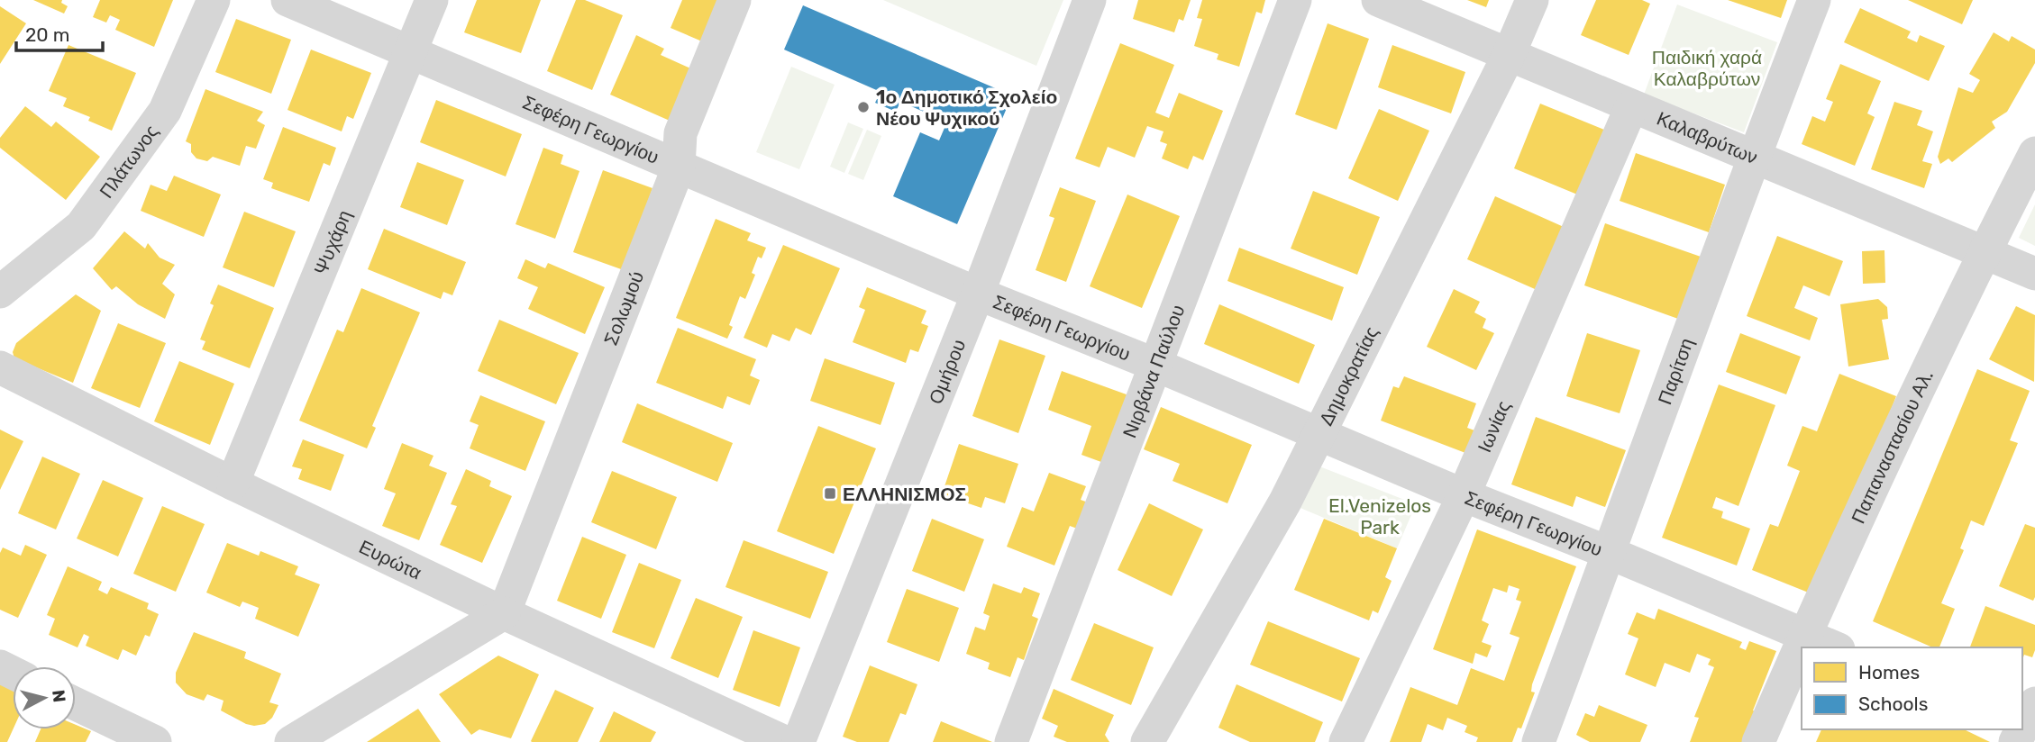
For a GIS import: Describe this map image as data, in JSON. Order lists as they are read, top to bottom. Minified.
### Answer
{"streets":{"street":["Σεφέρη Γεωργίου","Καλαβρύτων","Πλάτωνος","Ψυχάρη","Σολωμού","Νιρβάνα Παύλου","Παρίτση","Ομήρου","Δημοκρατίας","Ιωνίας","Παπαναστασίου Αλ.","Ευρώτα"]},"crossings":[["Σεφέρη Γεωργίου","Ψυχάρη"],["Σεφέρη Γεωργίου","Σολωμού"],["Σεφέρη Γεωργίου","Νιρβάνα Παύλου"],["Σεφέρη Γεωργίου","Παρίτση"],["Σεφέρη Γεωργίου","Ομήρου"],["Σεφέρη Γεωργίου","Δημοκρατίας"],["Σεφέρη Γεωργίου","Ιωνίας"],["Σεφέρη Γεωργίου","Παπαναστασίου Αλ."],["Καλαβρύτων","Παρίτση"],["Καλαβρύτων","Δημοκρατίας"],["Καλαβρύτων","Ιωνίας"],["Καλαβρύτων","Παπαναστασίου Αλ."],["Ψυχάρη","Ευρώτα"],["Σολωμού","Ευρώτα"]],"parks":["Παιδική χαρά Καλαβρύτων","El.Venizelos Park"],"places":{"other":["1ο Δημοτικό Σχολείο Νέου Ψυχικού"],"transit":["ΕΛΛΗΝΙΣΜΟΣ"]},"legend":["Homes","Schools"],"scale_bar":"20 m","north":"right"}
